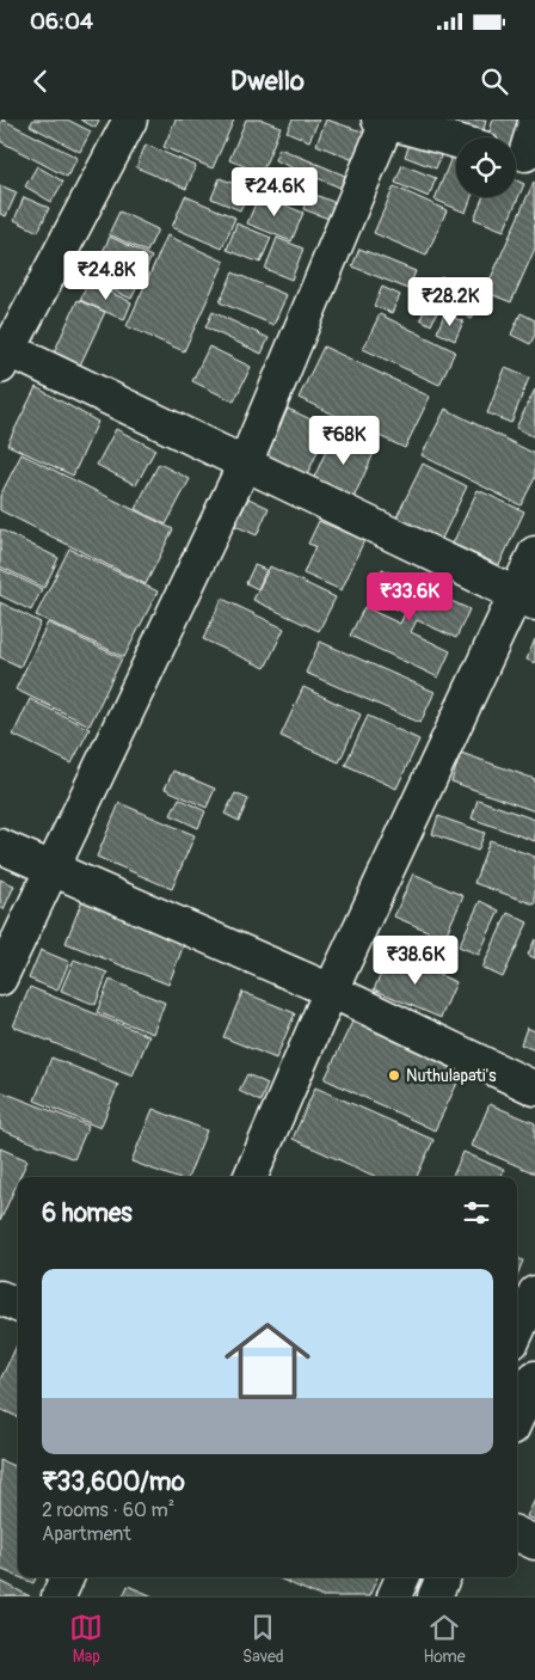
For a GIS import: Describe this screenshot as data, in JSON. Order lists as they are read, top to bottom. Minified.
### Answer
{"places":["Nuthulapati's"],"page":{"status":"06:04","header":"Dwello","price":["₹24.6K","₹24.8K","₹28.2K","₹68K","₹33.6K","₹38.6K"],"heading":"6 homes","list":[{"name":"₹33,600/mo","note":"2 rooms · 60 m² · Apartment"}],"tabs":["Map","Saved","Home"]}}
